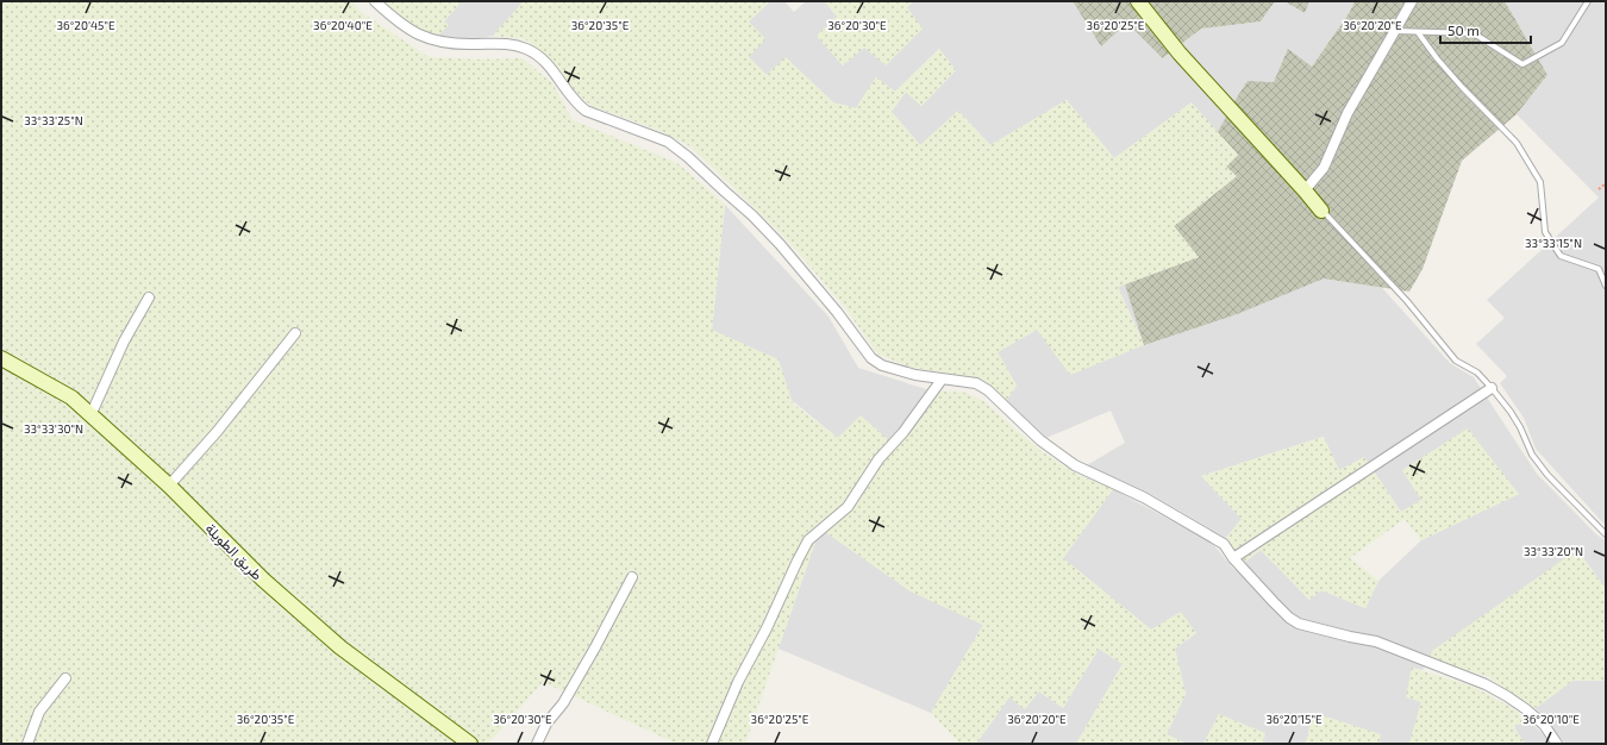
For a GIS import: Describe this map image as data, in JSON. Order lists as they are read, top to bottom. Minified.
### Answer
{"streets":{"street":["طريق الطويلة"]},"scale_bar":"50 m","coordinates":["36°20'45\"E","36°20'40\"E","36°20'35\"E","36°20'30\"E","36°20'25\"E","36°20'20\"E","33°33'25\"N","33°33'15\"N","33°33'30\"N","33°33'20\"N","36°20'10\"E","36°20'15\"E"]}
